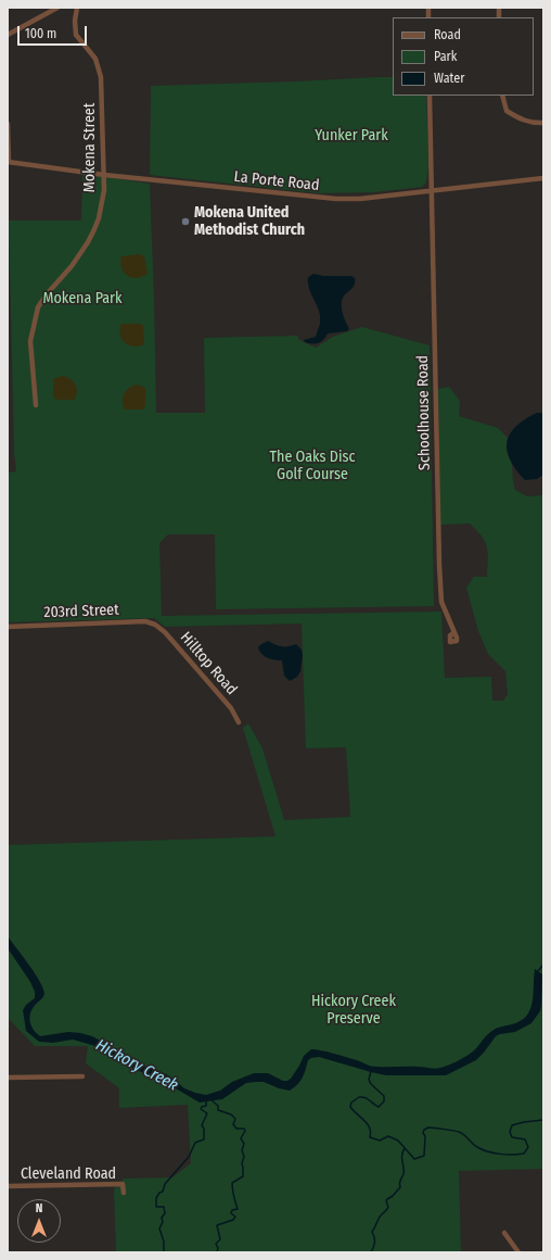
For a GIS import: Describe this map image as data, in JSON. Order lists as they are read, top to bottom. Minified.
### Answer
{"streets":{"street":["Mokena Street","La Porte Road","Schoolhouse Road","203rd Street","Hilltop Road","Cleveland Road"]},"crossings":[["Mokena Street","La Porte Road"],["La Porte Road","Schoolhouse Road"],["203rd Street","Hilltop Road"]],"water":["Hickory Creek"],"parks":["Yunker Park","Mokena Park","The Oaks Disc Golf Course","Hickory Creek Preserve"],"places":["Mokena United Methodist Church"],"legend":["Road","Park","Water"],"scale_bar":"100 m","north":"top"}
